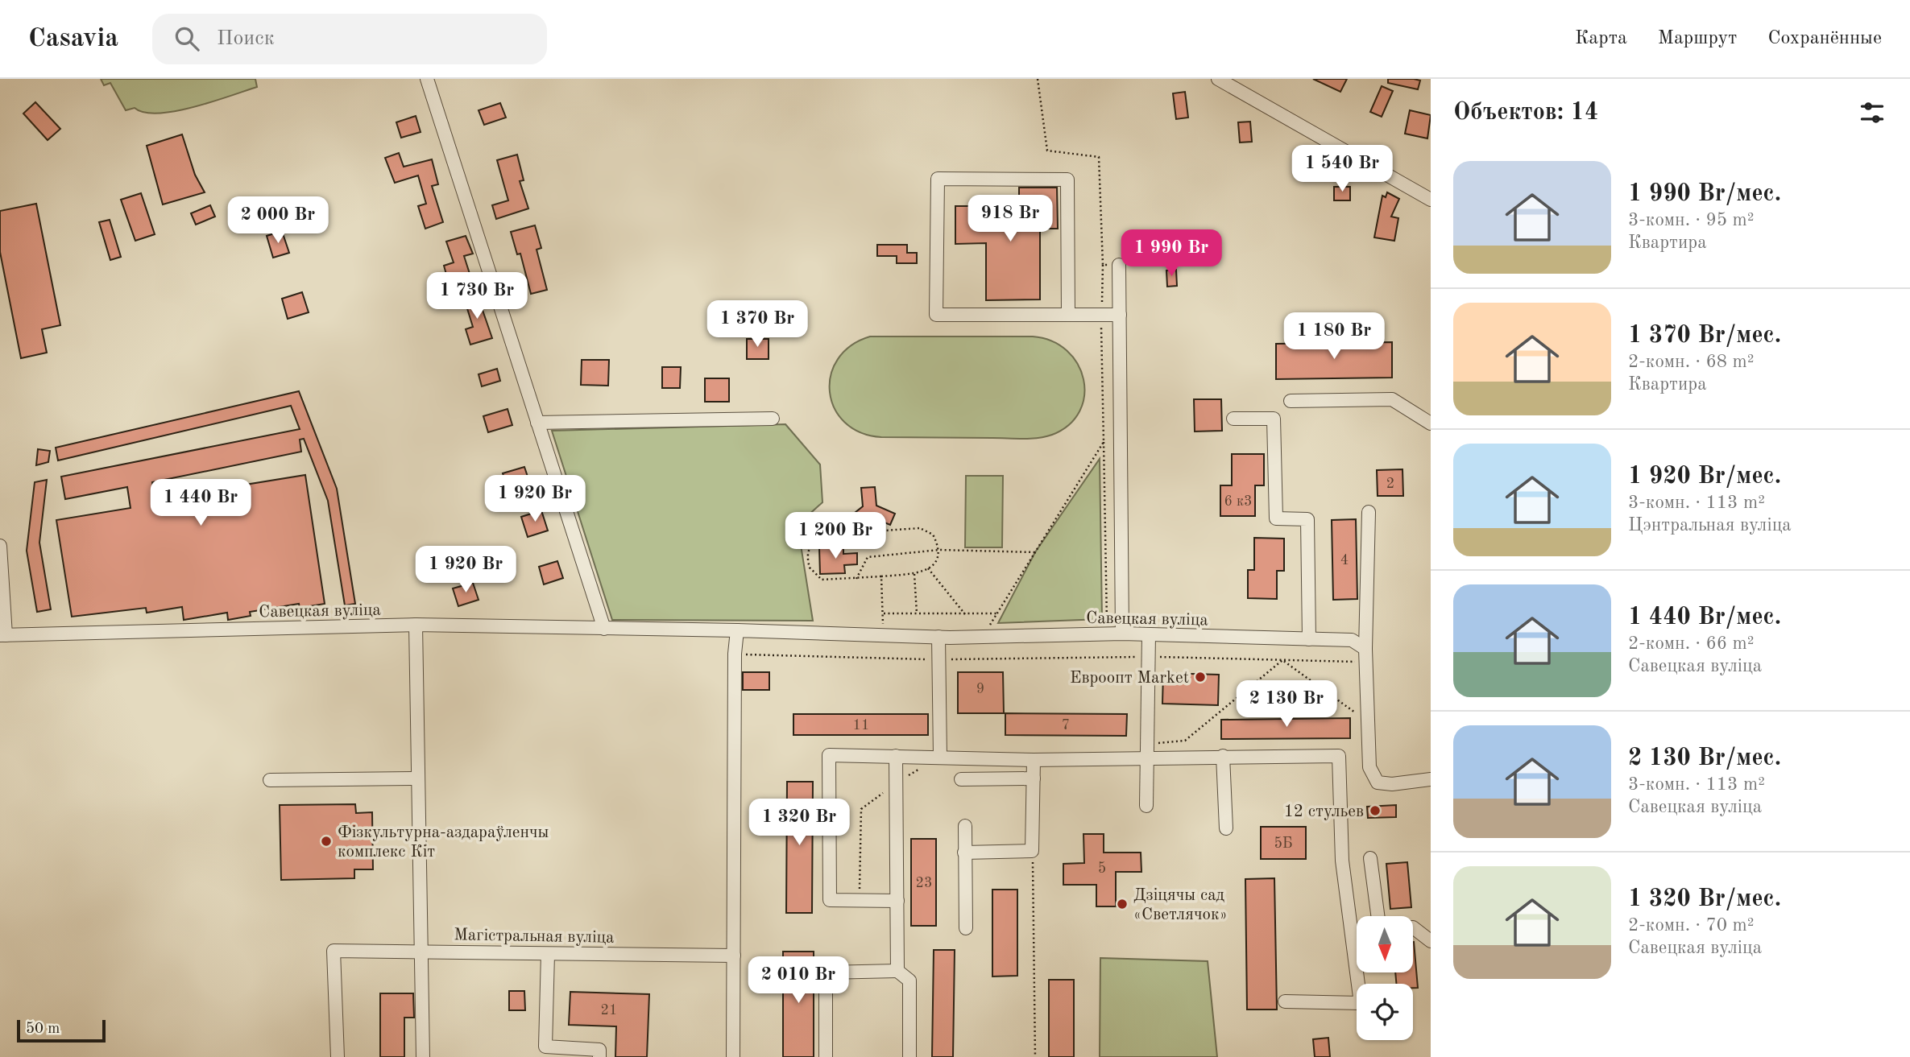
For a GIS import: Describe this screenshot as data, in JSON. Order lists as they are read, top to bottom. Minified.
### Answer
{"streets":{"street":["Савецкая вуліца","Магістральная вуліца"]},"places":["Евроопт Market","12 стульев","Фізкультурна-аздараўленчы комплекс Кіт","Дзіцячы сад «Светлячок»"],"house_numbers":["2","6 к3","4","9","11","7","5Б","5","23","21"],"scale_bar":"50 m","north":"bottom","page":{"header":"Casavia","search":"Поиск","nav":["Карта","Маршрут","Сохранённые"],"heading":"Объектов: 14","price":["1 540 Br","918 Br","2 000 Br","1 990 Br","1 730 Br","1 370 Br","1 180 Br","1 920 Br","1 440 Br","1 200 Br","1 920 Br","2 130 Br","1 320 Br","2 010 Br"],"list":[{"name":"1 990 Br/мес.","note":"3-комн. · 95 m² · Квартира"},{"name":"1 370 Br/мес.","note":"2-комн. · 68 m² · Квартира"},{"name":"1 920 Br/мес.","note":"3-комн. · 113 m² · Цэнтральная вуліца"},{"name":"1 440 Br/мес.","note":"2-комн. · 66 m² · Савецкая вуліца"},{"name":"2 130 Br/мес.","note":"3-комн. · 113 m² · Савецкая вуліца"},{"name":"1 320 Br/мес.","note":"2-комн. · 70 m² · Савецкая вуліца"}],"scale":"50 m"}}
